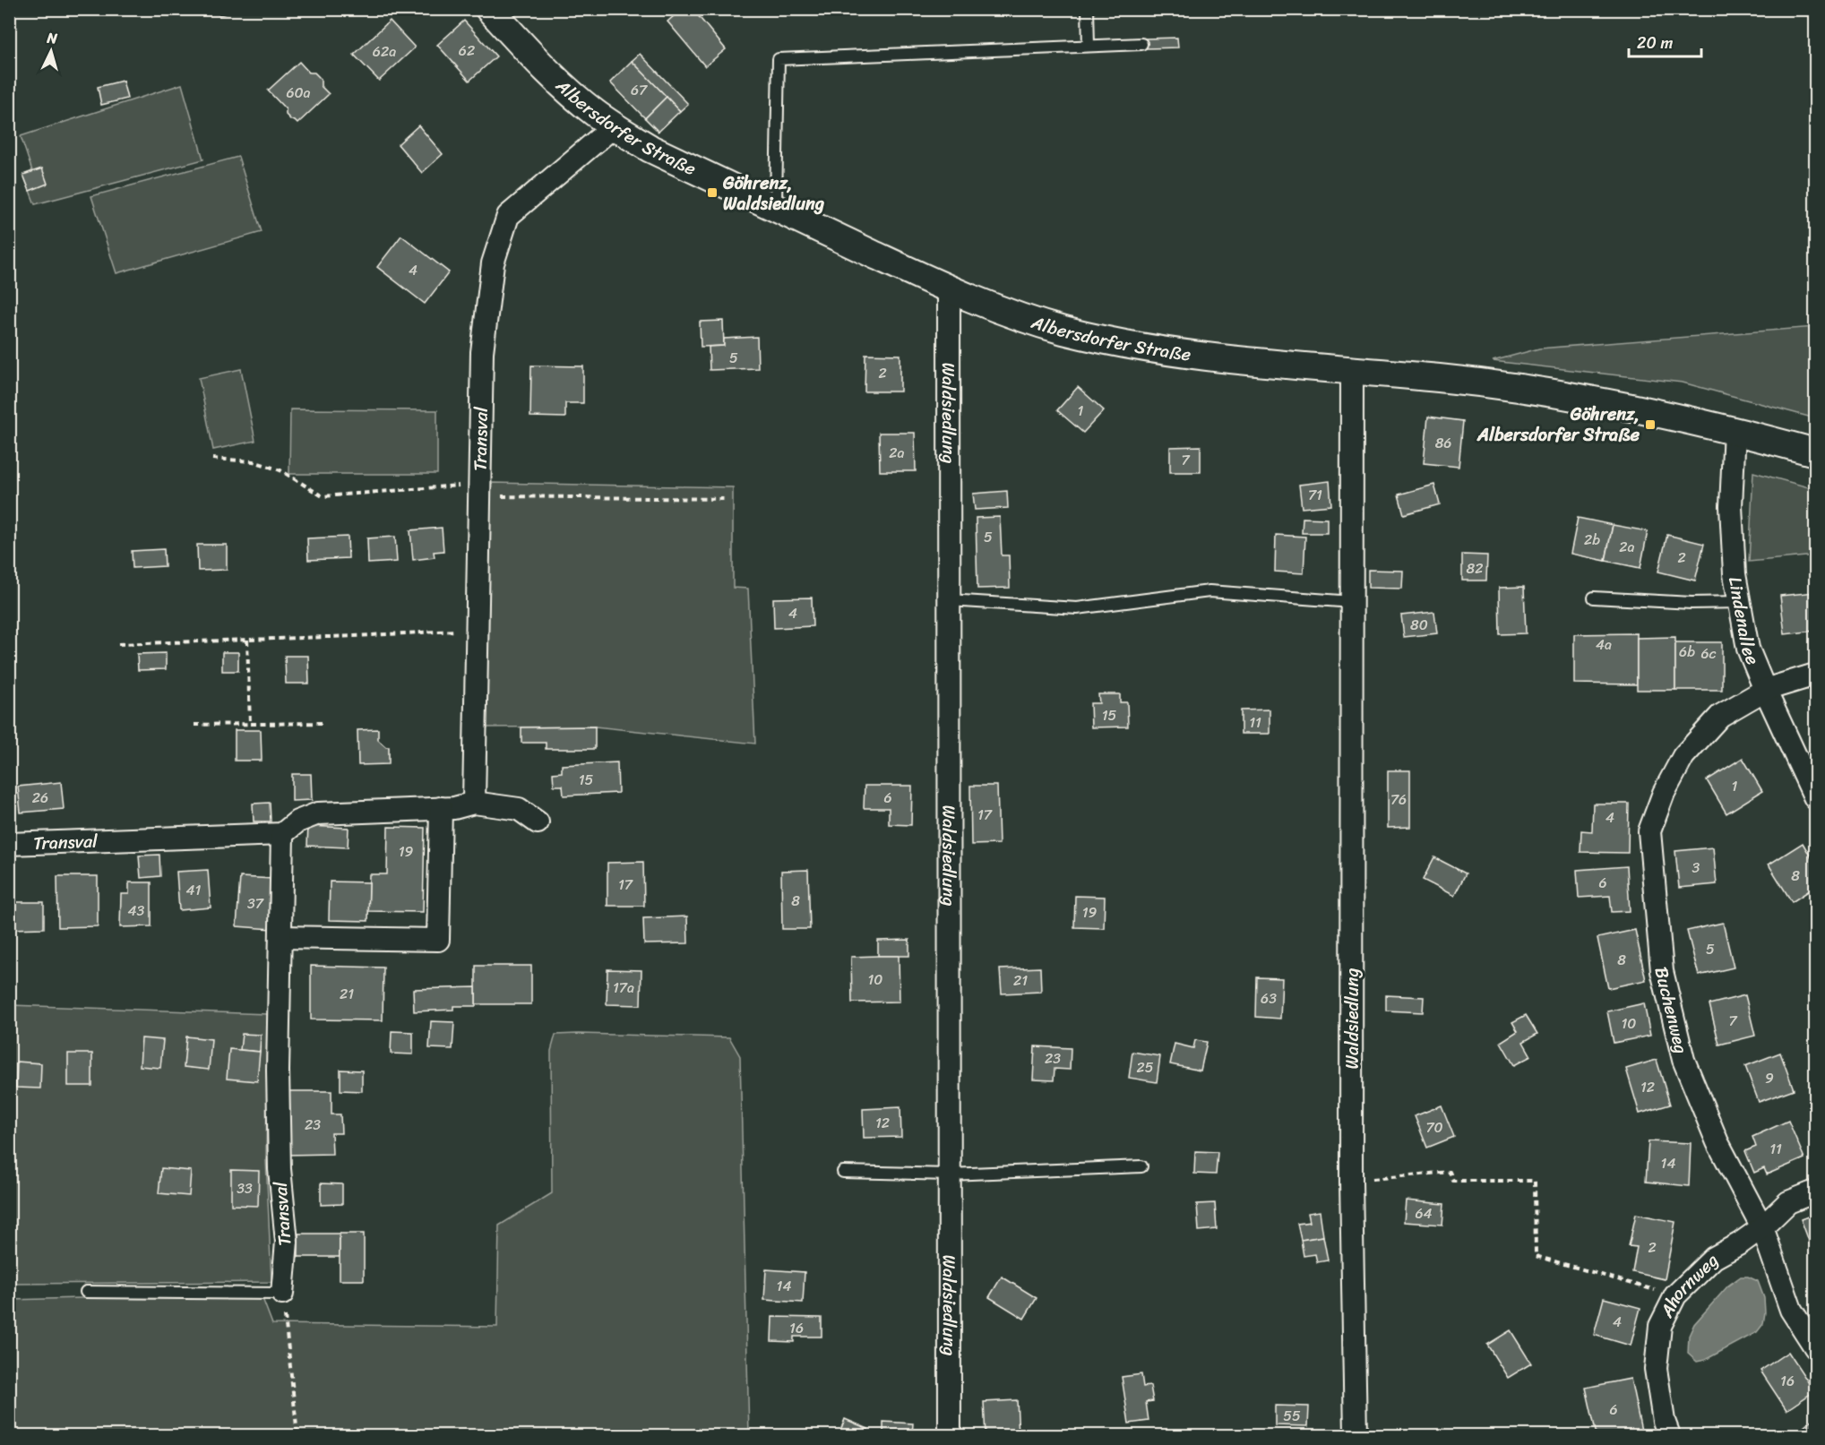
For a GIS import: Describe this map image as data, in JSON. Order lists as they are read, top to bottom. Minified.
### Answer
{"streets":{"street":["Albersdorfer Straße","Waldsiedlung","Transval","Lindenallee","Buchenweg","Ahornweg"]},"crossings":[["Albersdorfer Straße","Waldsiedlung"],["Albersdorfer Straße","Transval"],["Albersdorfer Straße","Lindenallee"],["Lindenallee","Buchenweg"],["Buchenweg","Ahornweg"]],"places":{"transit":["Göhrenz, Waldsiedlung","Göhrenz, Albersdorfer Straße"]},"house_numbers":["62","62a","67","60a","4","5","2","1","86","2a","7","71","5","2b","2a","2","82","4","80","4a","6b","6c","15","11","15","1","26","6","76","17","4","19","3","8","6","17","41","8","37","43","19","5","8","10","21","17a","21","63","7","10","23","25","9","12","12","23","70","11","14","33","64","2","14","4","16","16","6","55"],"scale_bar":"20 m","north":"top"}
